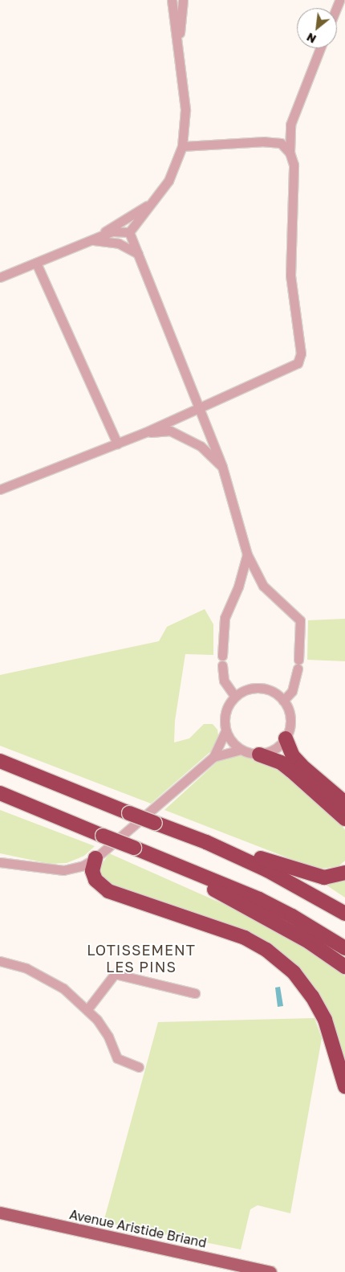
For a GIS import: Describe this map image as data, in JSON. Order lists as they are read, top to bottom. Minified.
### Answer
{"streets":{"main road":["Avenue Aristide Briand"]},"districts":["LOTISSEMENT LES PINS"],"north":"bottom left"}
